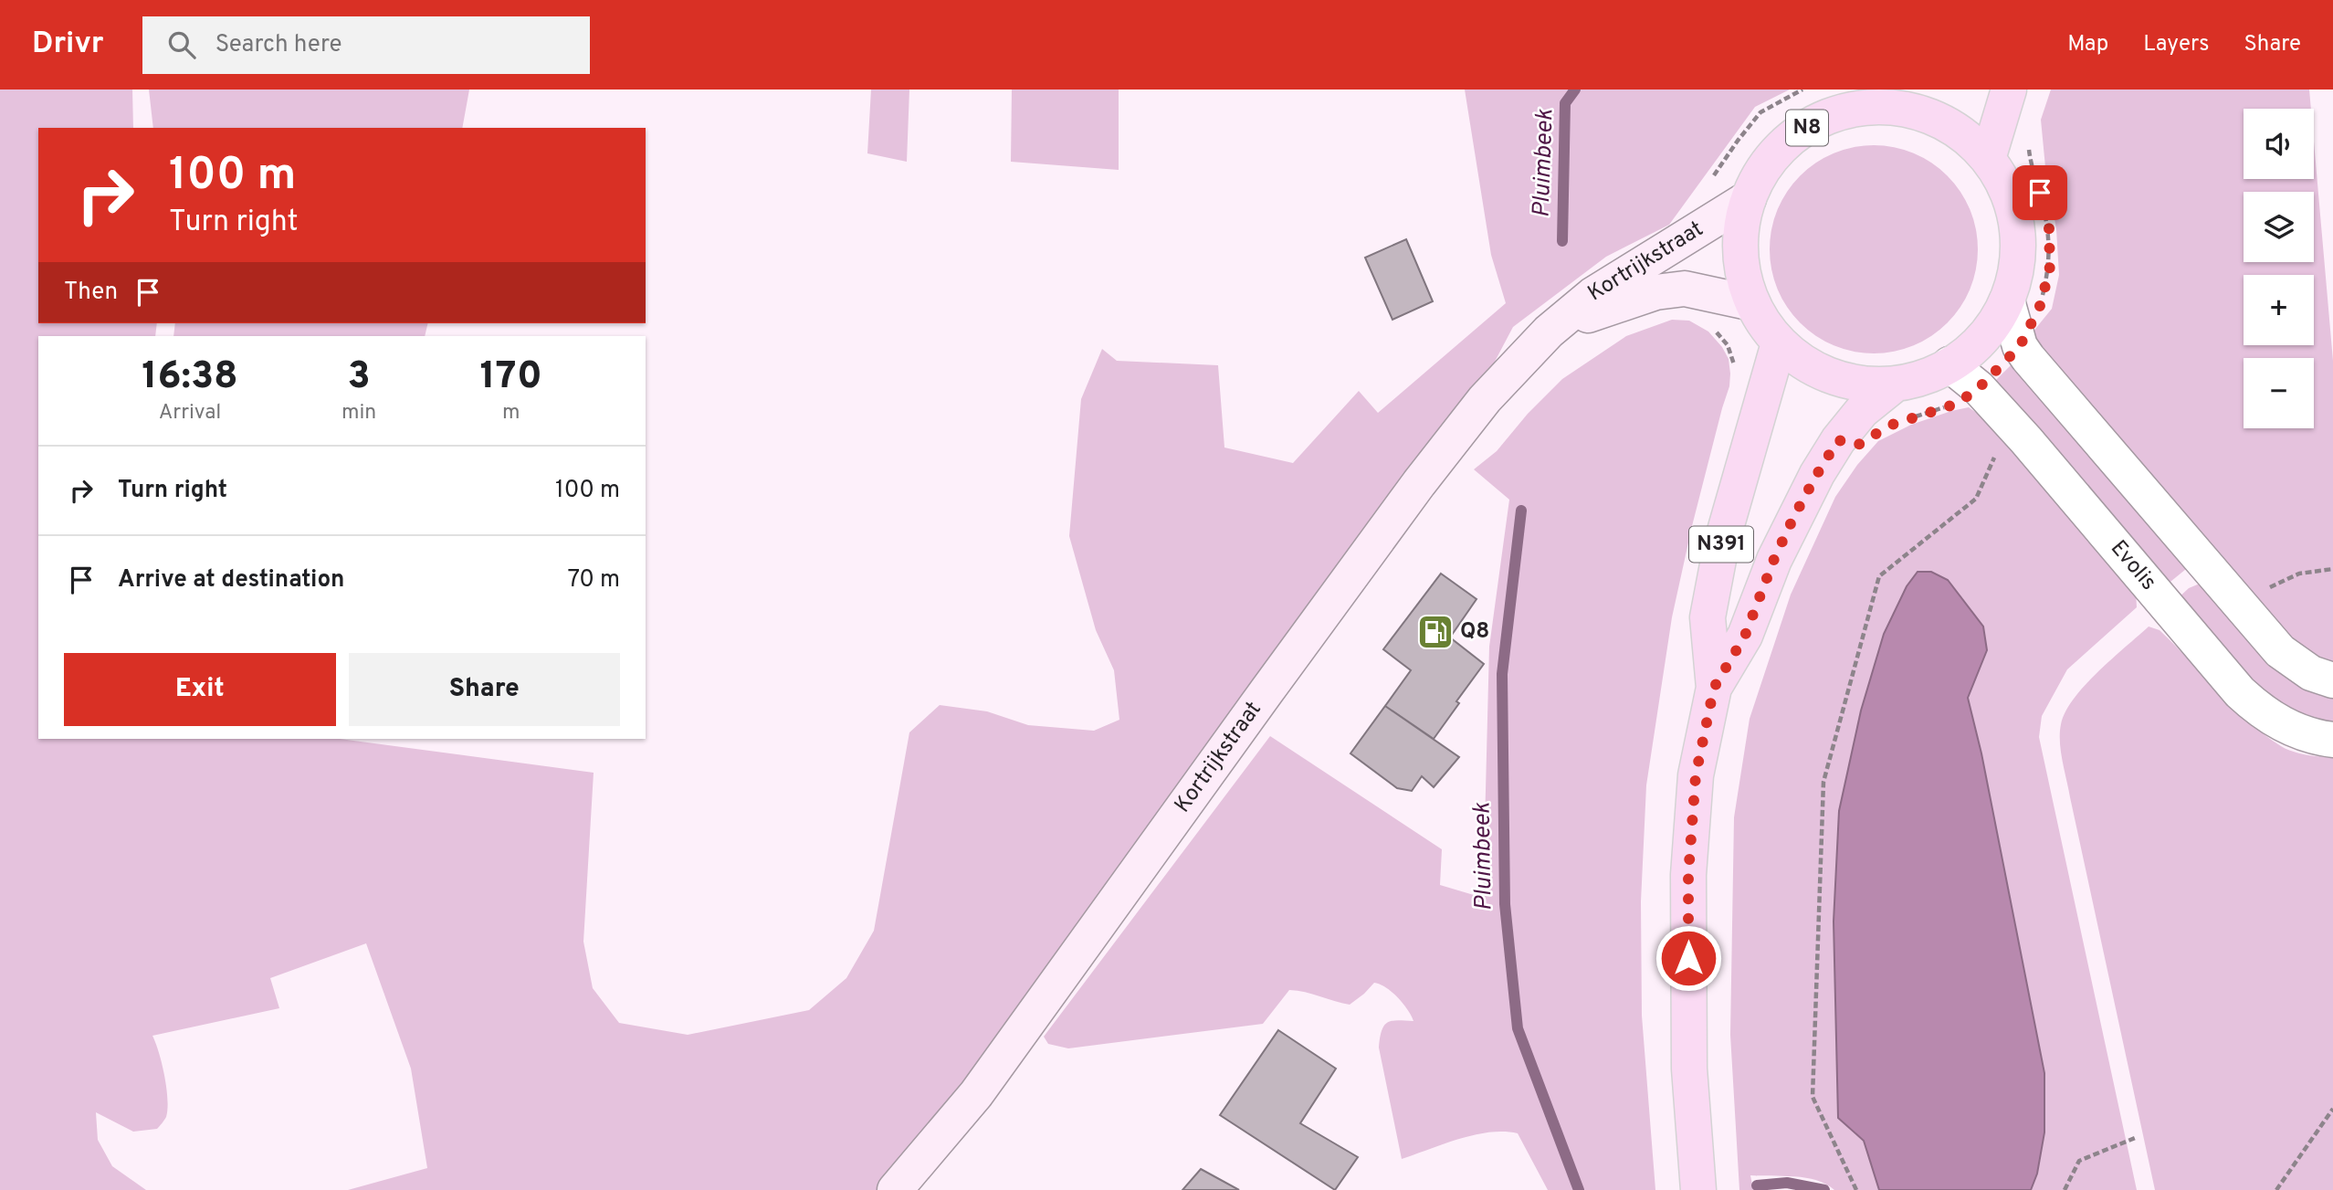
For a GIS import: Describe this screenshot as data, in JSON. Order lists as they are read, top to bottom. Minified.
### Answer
{"streets":{"main road":["N8","Kortrijkstraat","N391"],"street":["Evolis"]},"crossings":[["N8","Kortrijkstraat"],["N8","N391"],["N8","Evolis"]],"water":["Pluimbeek"],"places":{"fuel station":["Q8"]},"page":{"header":"Drivr","search":"Search here","nav":["Map","Layers","Share"],"map_buttons":["+","−"],"turn":["100 m","Turn right"],"then":"Then","eta":["16:38","Arrival","3","min","170","m"],"list":[{"name":"Turn right","value":"100 m"},{"name":"Arrive at destination","value":"70 m"}],"buttons":["Exit","Share"]}}
